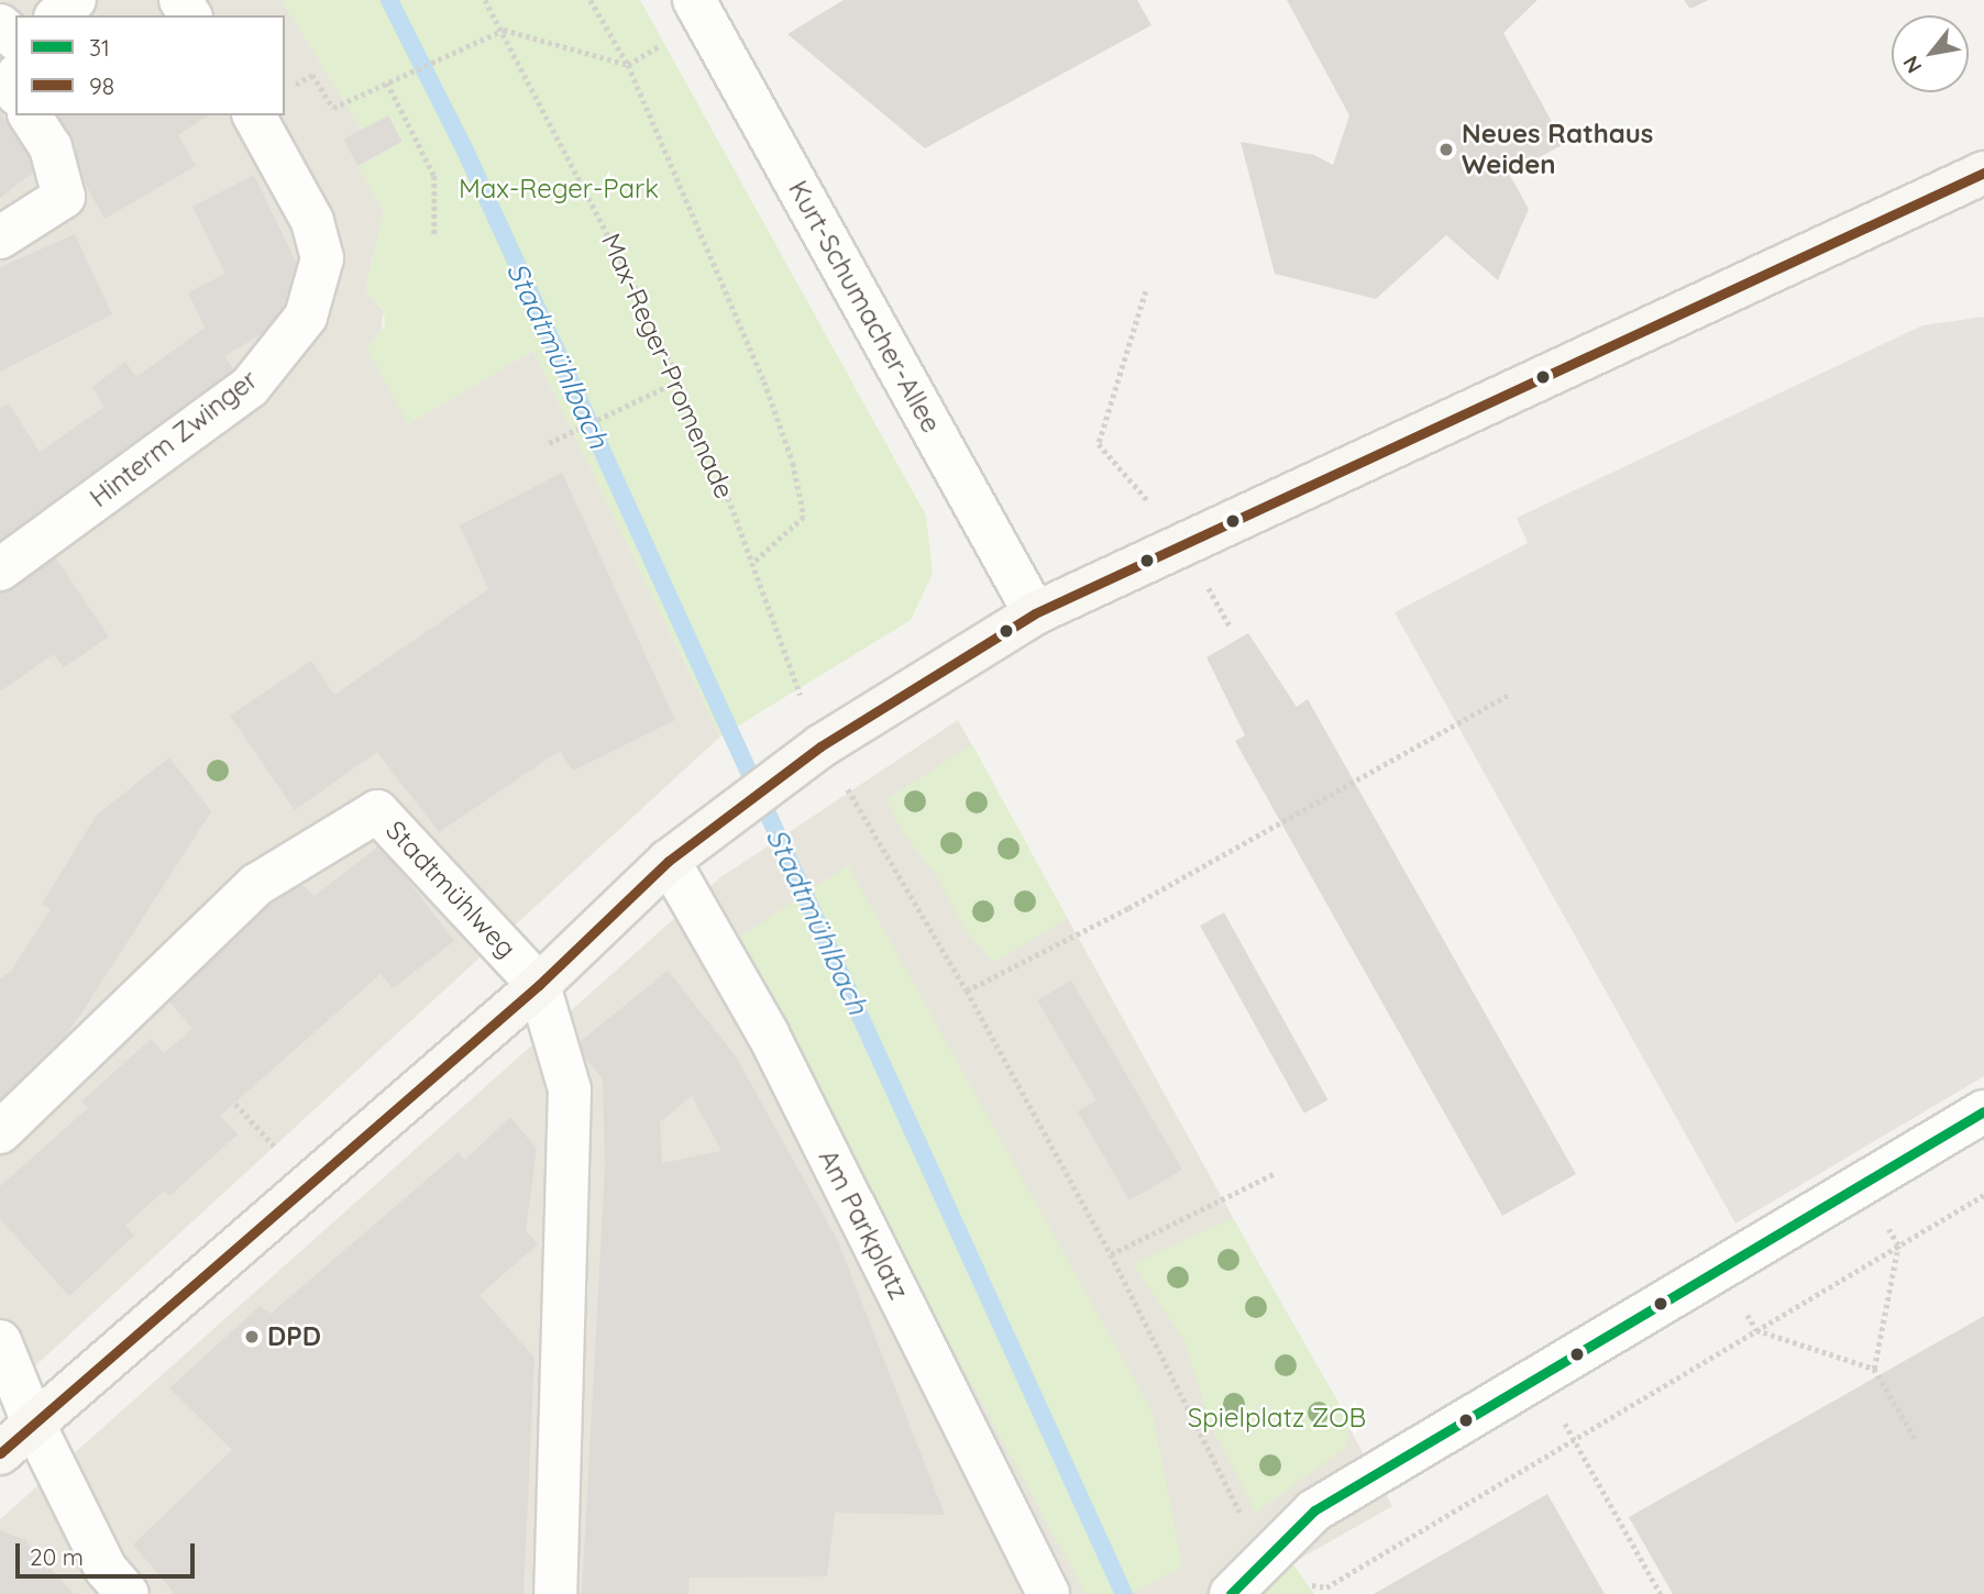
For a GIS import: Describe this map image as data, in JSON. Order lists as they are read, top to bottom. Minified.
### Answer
{"streets":{"street":["Kurt-Schumacher-Allee","Hinterm Zwinger","Stadtmühlweg","Am Parkplatz"],"path":["Max-Reger-Promenade"]},"water":["Stadtmühlbach"],"parks":["Max-Reger-Park","Spielplatz ZOB"],"places":["Neues Rathaus Weiden","DPD"],"lines":["transit line 98","transit line 31"],"legend":["31","98"],"scale_bar":"20 m","north":"bottom left"}
